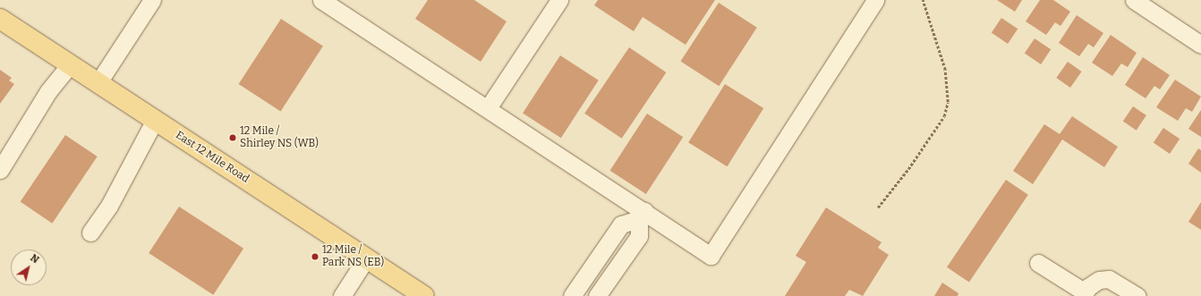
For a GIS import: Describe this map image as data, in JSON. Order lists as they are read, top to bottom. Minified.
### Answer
{"streets":{"main road":["East 12 Mile Road"]},"places":["12 Mile / Shirley NS (WB)","12 Mile / Park NS (EB)"],"north":"top right"}
